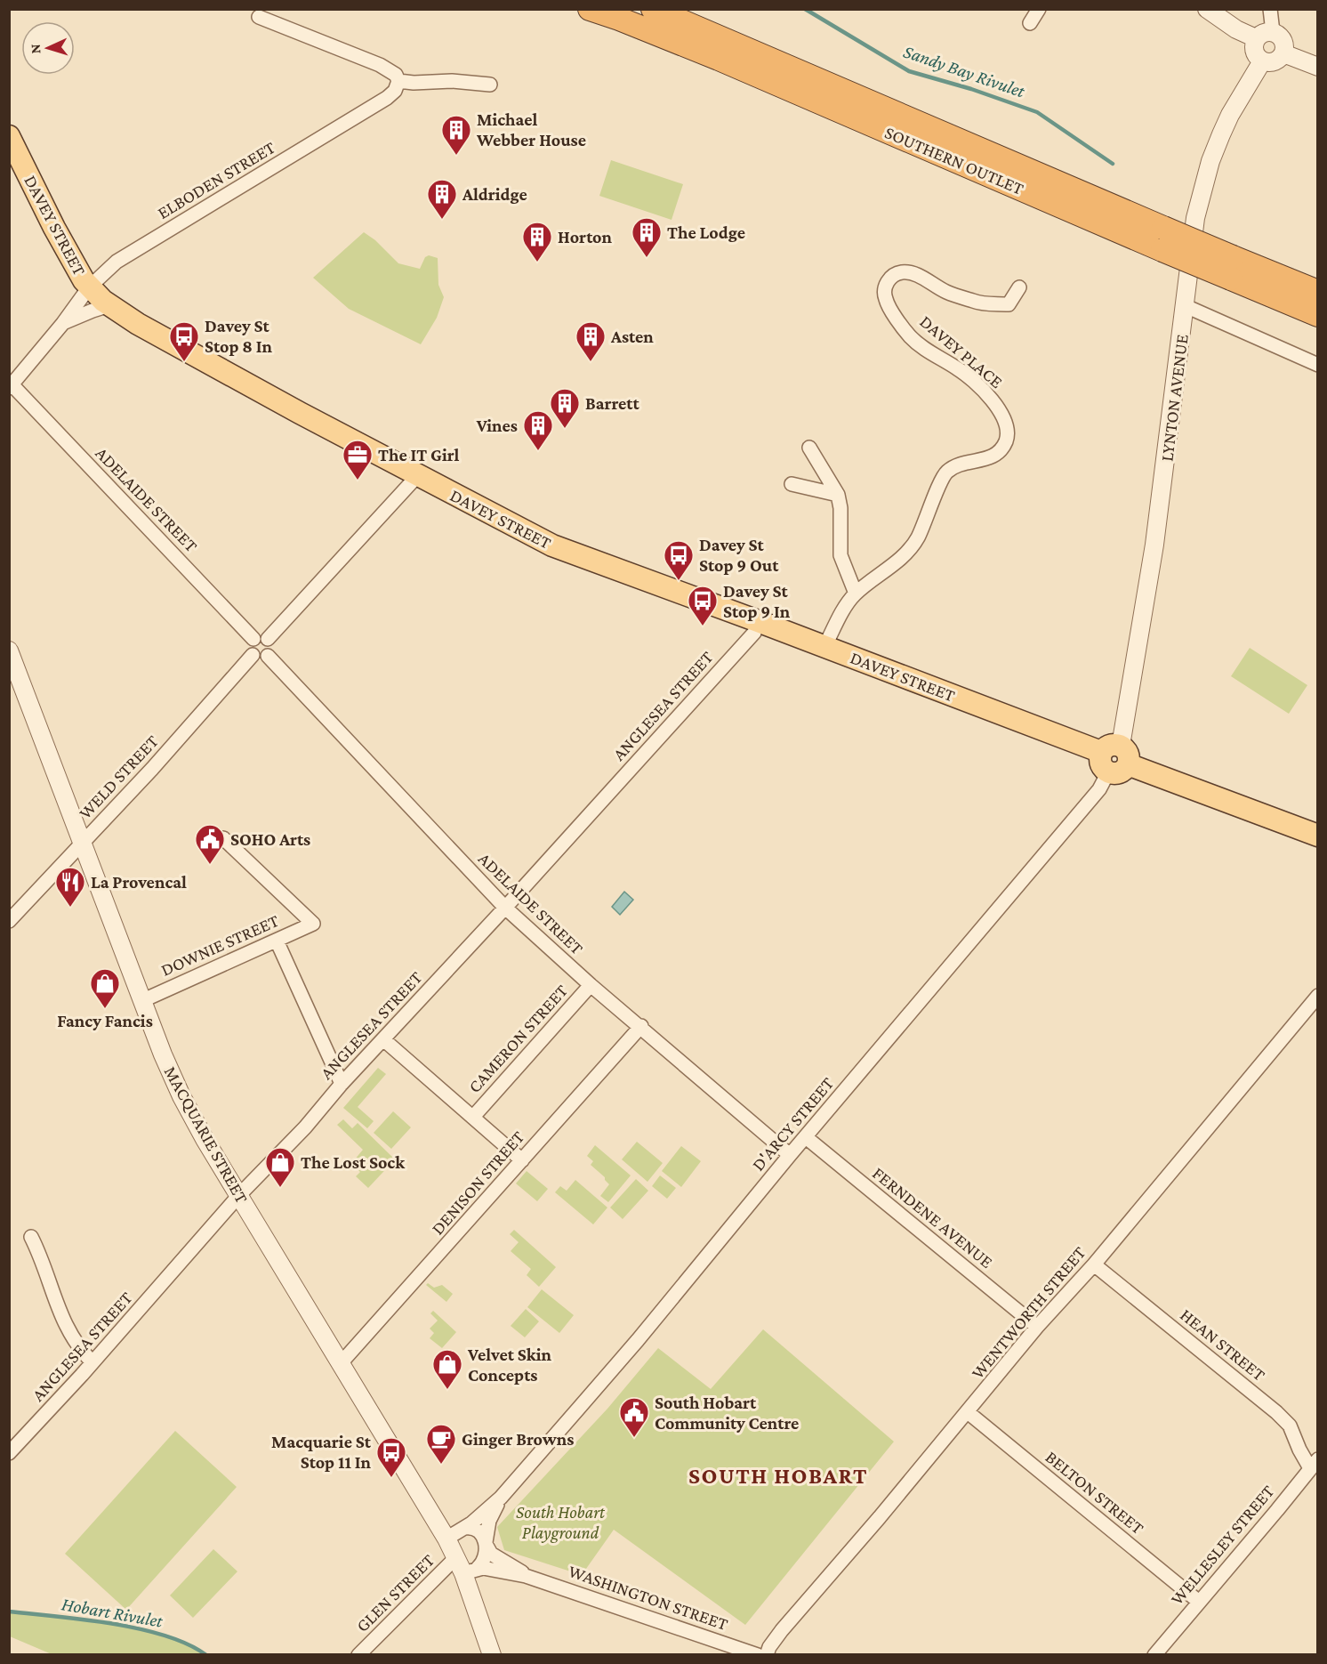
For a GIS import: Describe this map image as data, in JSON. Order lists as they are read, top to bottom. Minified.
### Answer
{"streets":{"highway":["SOUTHERN OUTLET"],"main road":["DAVEY STREET"],"street":["ELBODEN STREET","DAVEY PLACE","LYNTON AVENUE","ADELAIDE STREET","ANGLESEA STREET","WELD STREET","DOWNIE STREET","CAMERON STREET","D'ARCY STREET","MACQUARIE STREET","DENISON STREET","FERNDENE AVENUE","WENTWORTH STREET","HEAN STREET","BELTON STREET","WELLESLEY STREET","GLEN STREET","WASHINGTON STREET"]},"crossings":[["ELBODEN STREET","DAVEY STREET"],["ELBODEN STREET","ADELAIDE STREET"],["DAVEY STREET","DAVEY PLACE"],["DAVEY STREET","LYNTON AVENUE"],["DAVEY STREET","ANGLESEA STREET"],["DAVEY STREET","D'ARCY STREET"],["LYNTON AVENUE","D'ARCY STREET"],["ADELAIDE STREET","ANGLESEA STREET"],["ADELAIDE STREET","WELD STREET"],["ADELAIDE STREET","CAMERON STREET"],["ADELAIDE STREET","D'ARCY STREET"],["ADELAIDE STREET","DENISON STREET"],["ANGLESEA STREET","MACQUARIE STREET"],["WELD STREET","MACQUARIE STREET"],["DOWNIE STREET","MACQUARIE STREET"],["D'ARCY STREET","MACQUARIE STREET"],["D'ARCY STREET","FERNDENE AVENUE"],["D'ARCY STREET","WASHINGTON STREET"],["MACQUARIE STREET","DENISON STREET"],["MACQUARIE STREET","GLEN STREET"],["MACQUARIE STREET","WASHINGTON STREET"],["FERNDENE AVENUE","WENTWORTH STREET"],["WENTWORTH STREET","HEAN STREET"],["WENTWORTH STREET","BELTON STREET"],["HEAN STREET","WELLESLEY STREET"],["BELTON STREET","WELLESLEY STREET"],["GLEN STREET","WASHINGTON STREET"]],"districts":["SOUTH HOBART"],"water":["Sandy Bay Rivulet","Hobart Rivulet"],"parks":["South Hobart Playground"],"places":{"building":["Michael Webber House","Aldridge","The Lodge","Horton","Asten","Barrett","Vines"],"bus stop":["Davey St Stop 8 In","Davey St Stop 9 Out","Davey St Stop 9 In","Macquarie St Stop 11 In"],"office":["The IT Girl"],"public building":["SOHO Arts","South Hobart Community Centre"],"restaurant":["La Provencal"],"shop":["Fancy Fancis","The Lost Sock","Velvet Skin Concepts"],"cafe":["Ginger Browns"]},"north":"left"}
